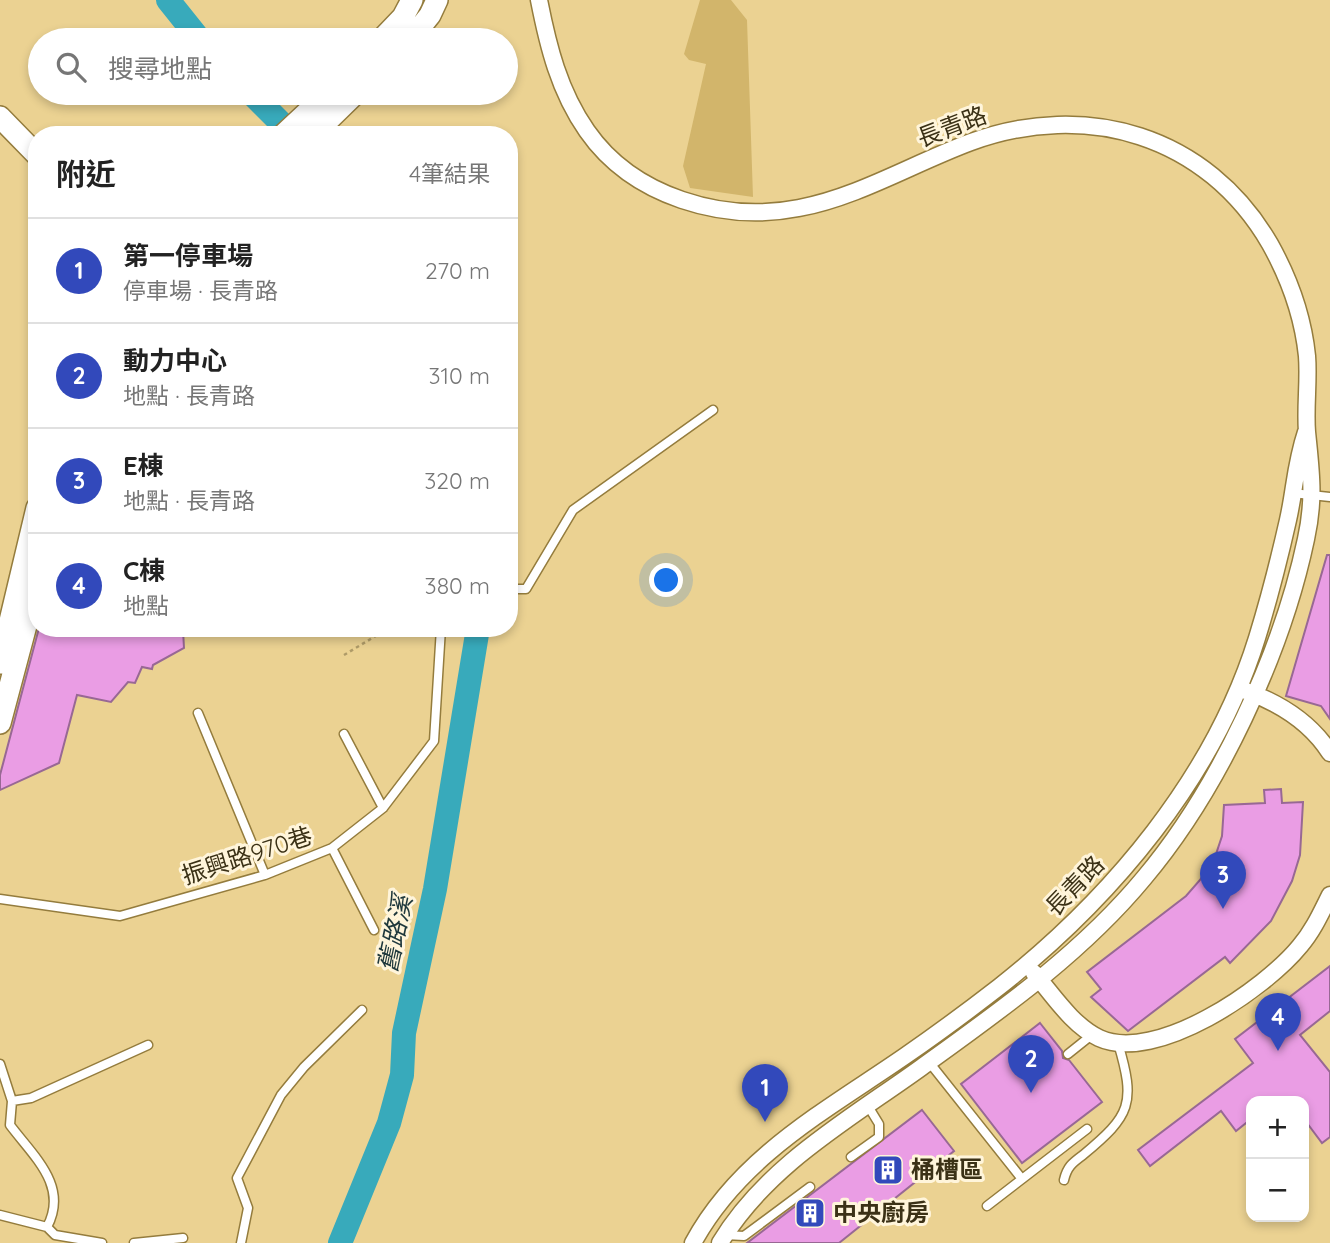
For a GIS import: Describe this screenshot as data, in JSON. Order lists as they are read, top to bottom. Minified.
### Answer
{"streets":{"street":["長青路"],"lane":["振興路970巷"]},"water":["舊路溪"],"places":{"building":["桶槽區","中央廚房"]},"page":{"search":"搜尋地點","heading":["附近","4筆結果"],"list":[{"mark":"1","name":"第一停車場","note":"停車場 · 長青路","value":"270 m"},{"mark":"2","name":"動力中心","note":"地點 · 長青路","value":"310 m"},{"mark":"3","name":"E棟","note":"地點 · 長青路","value":"320 m"},{"mark":"4","name":"C棟","note":"地點","value":"380 m"}],"pins":["3","4","2","1"],"map_buttons":["+","−"]}}
